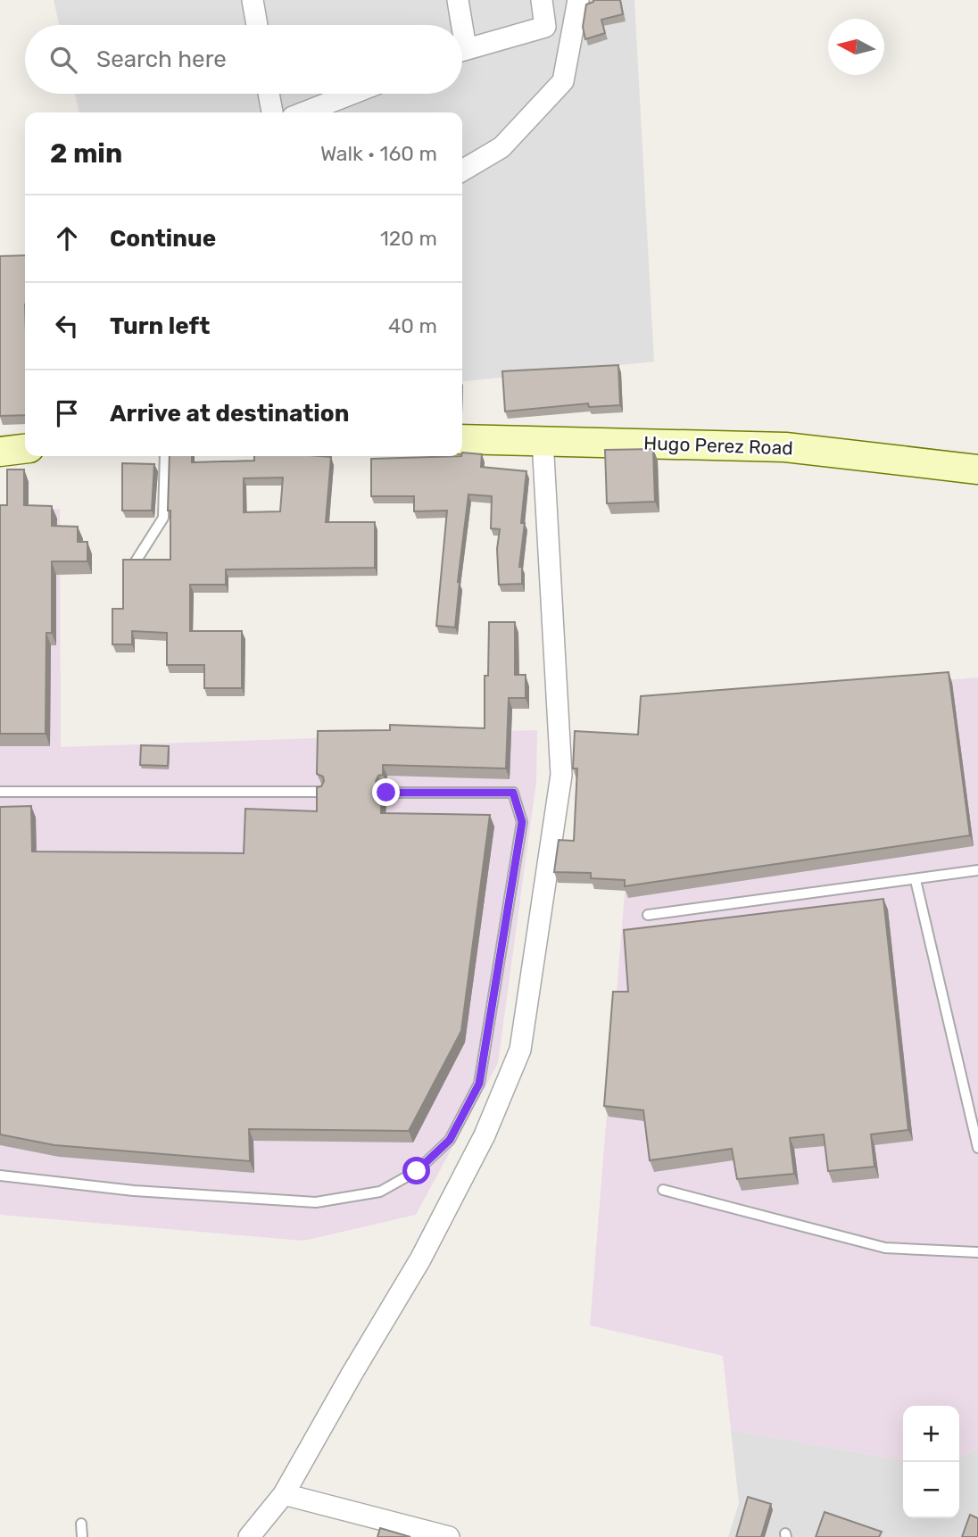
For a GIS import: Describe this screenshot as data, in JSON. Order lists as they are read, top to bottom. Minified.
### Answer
{"streets":{"street":["Hugo Perez Road"]},"north":"left","page":{"search":"Search here","heading":["2 min","Walk · 160 m"],"list":[["Continue","120 m"],["Turn left","40 m"],"Arrive at destination"],"map_buttons":["+","−"]}}
